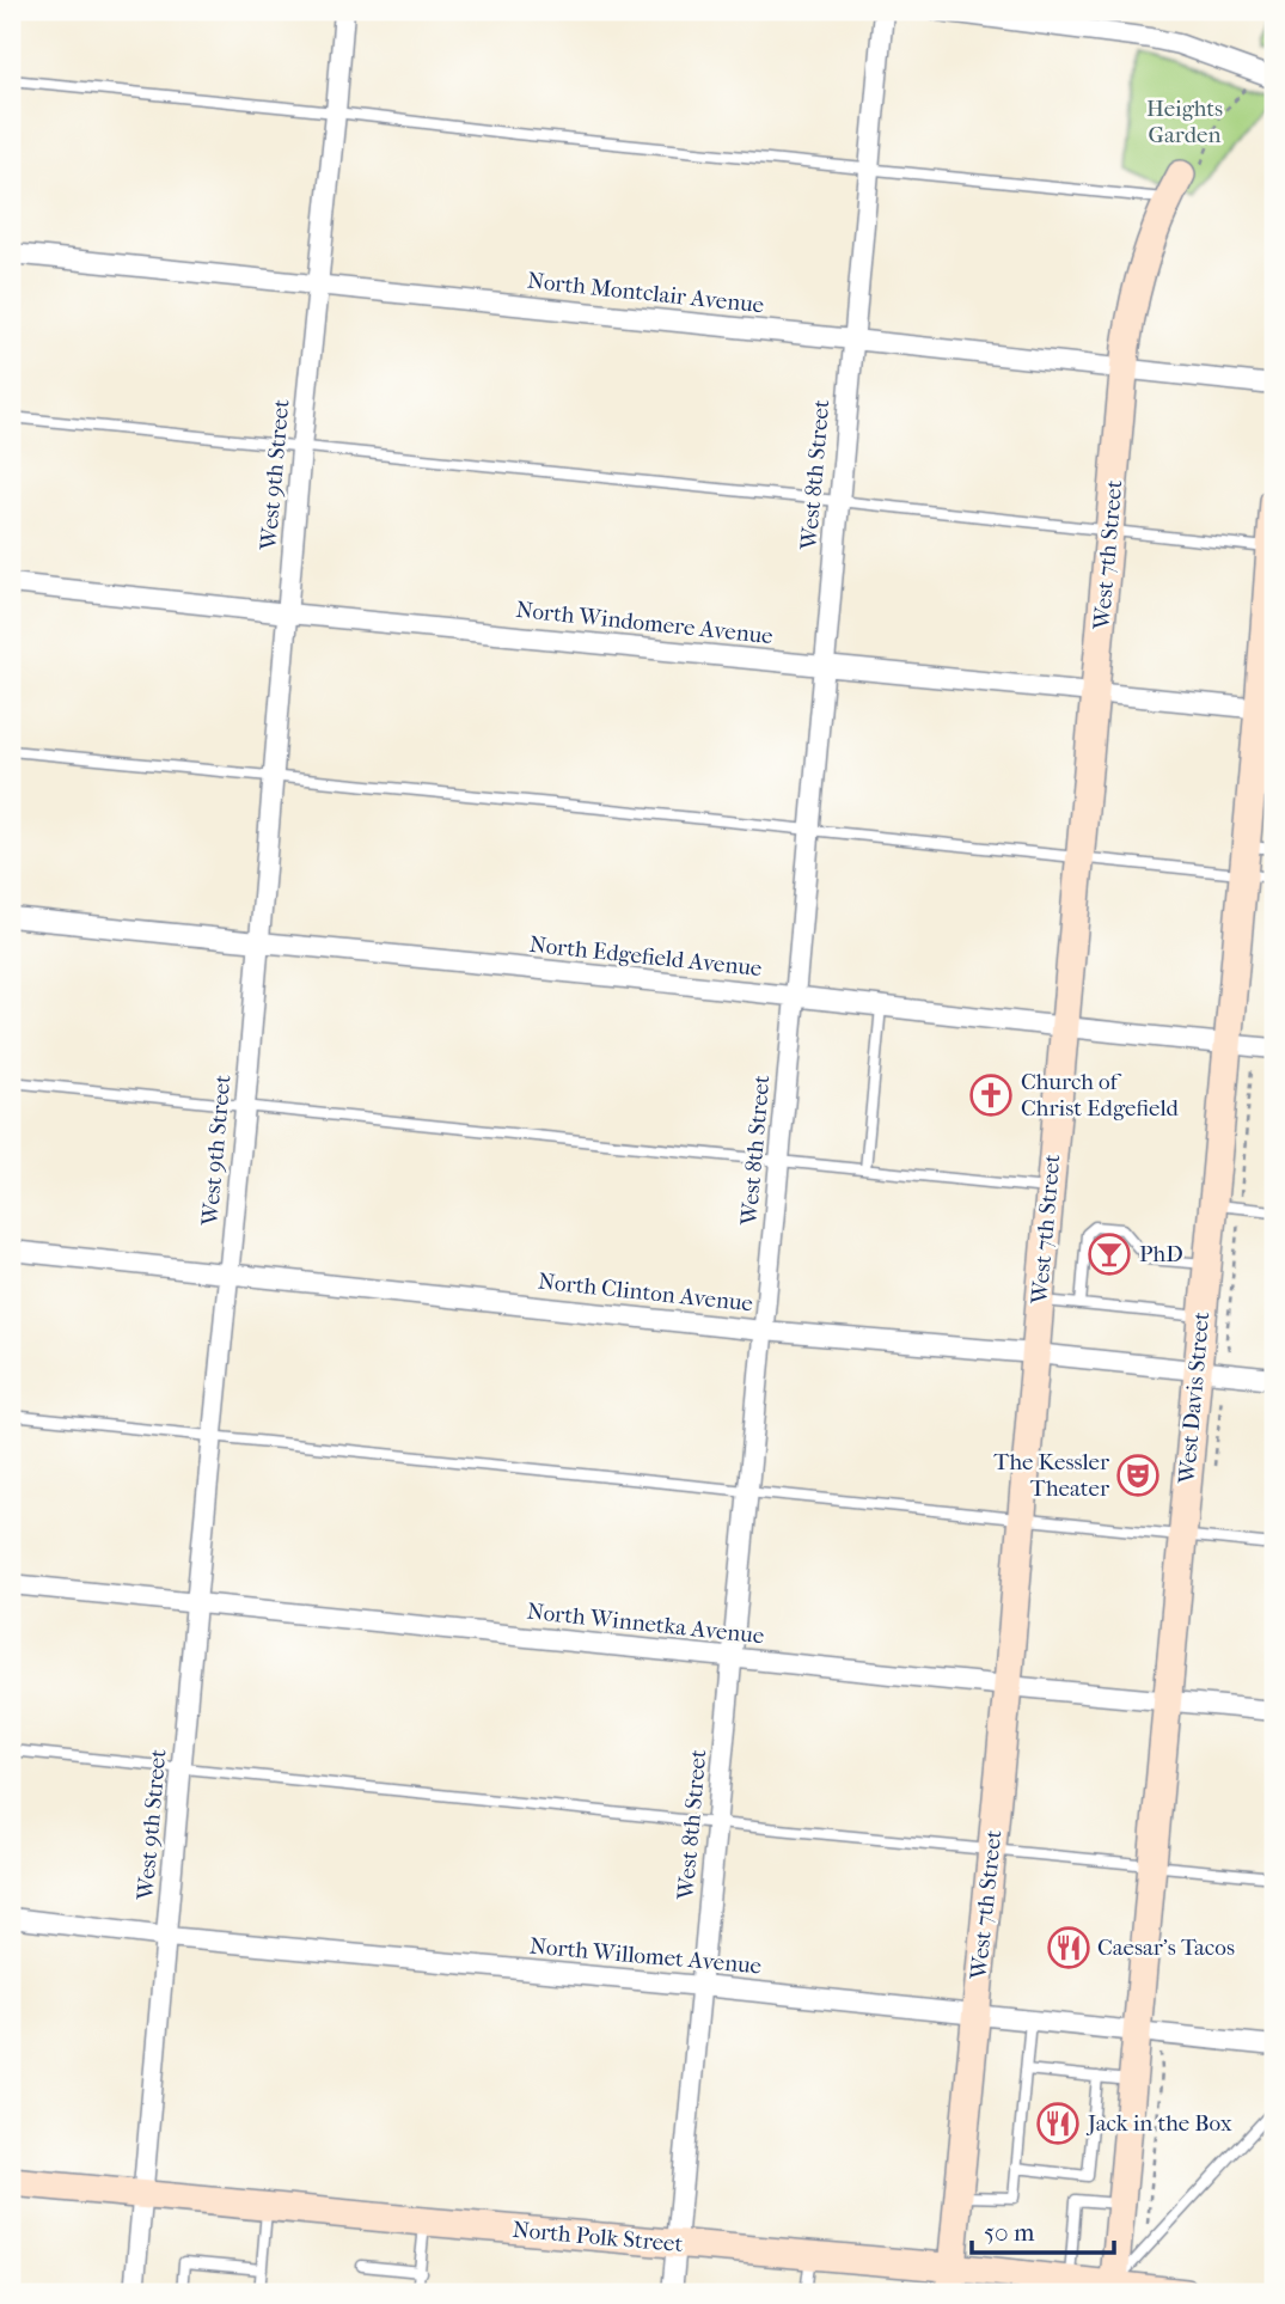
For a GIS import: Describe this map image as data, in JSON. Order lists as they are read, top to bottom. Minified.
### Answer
{"streets":{"main road":["West 7th Street","West Davis Street","North Polk Street"],"street":["North Montclair Avenue","West 9th Street","West 8th Street","North Windomere Avenue","North Edgefield Avenue","North Clinton Avenue","North Winnetka Avenue","North Willomet Avenue"]},"crossings":[["North Montclair Avenue","West 9th Street"],["North Montclair Avenue","West 8th Street"],["North Montclair Avenue","West 7th Street"],["West 9th Street","North Windomere Avenue"],["West 9th Street","North Edgefield Avenue"],["West 9th Street","North Clinton Avenue"],["West 9th Street","North Winnetka Avenue"],["West 9th Street","North Willomet Avenue"],["West 9th Street","North Polk Street"],["West 8th Street","North Windomere Avenue"],["West 8th Street","North Edgefield Avenue"],["West 8th Street","North Clinton Avenue"],["West 8th Street","North Winnetka Avenue"],["West 8th Street","North Willomet Avenue"],["West 8th Street","North Polk Street"],["West 7th Street","North Windomere Avenue"],["West 7th Street","North Edgefield Avenue"],["West 7th Street","North Clinton Avenue"],["West 7th Street","North Winnetka Avenue"],["West 7th Street","North Willomet Avenue"],["West 7th Street","North Polk Street"],["North Windomere Avenue","West Davis Street"],["North Edgefield Avenue","West Davis Street"],["North Clinton Avenue","West Davis Street"],["West Davis Street","North Winnetka Avenue"],["West Davis Street","North Willomet Avenue"],["West Davis Street","North Polk Street"]],"parks":["Heights Garden"],"places":{"church":["Church of Christ Edgefield"],"bar":["PhD"],"theatre":["The Kessler Theater"],"restaurant":["Caesar’s Tacos","Jack in the Box"]},"scale_bar":"50 m"}
